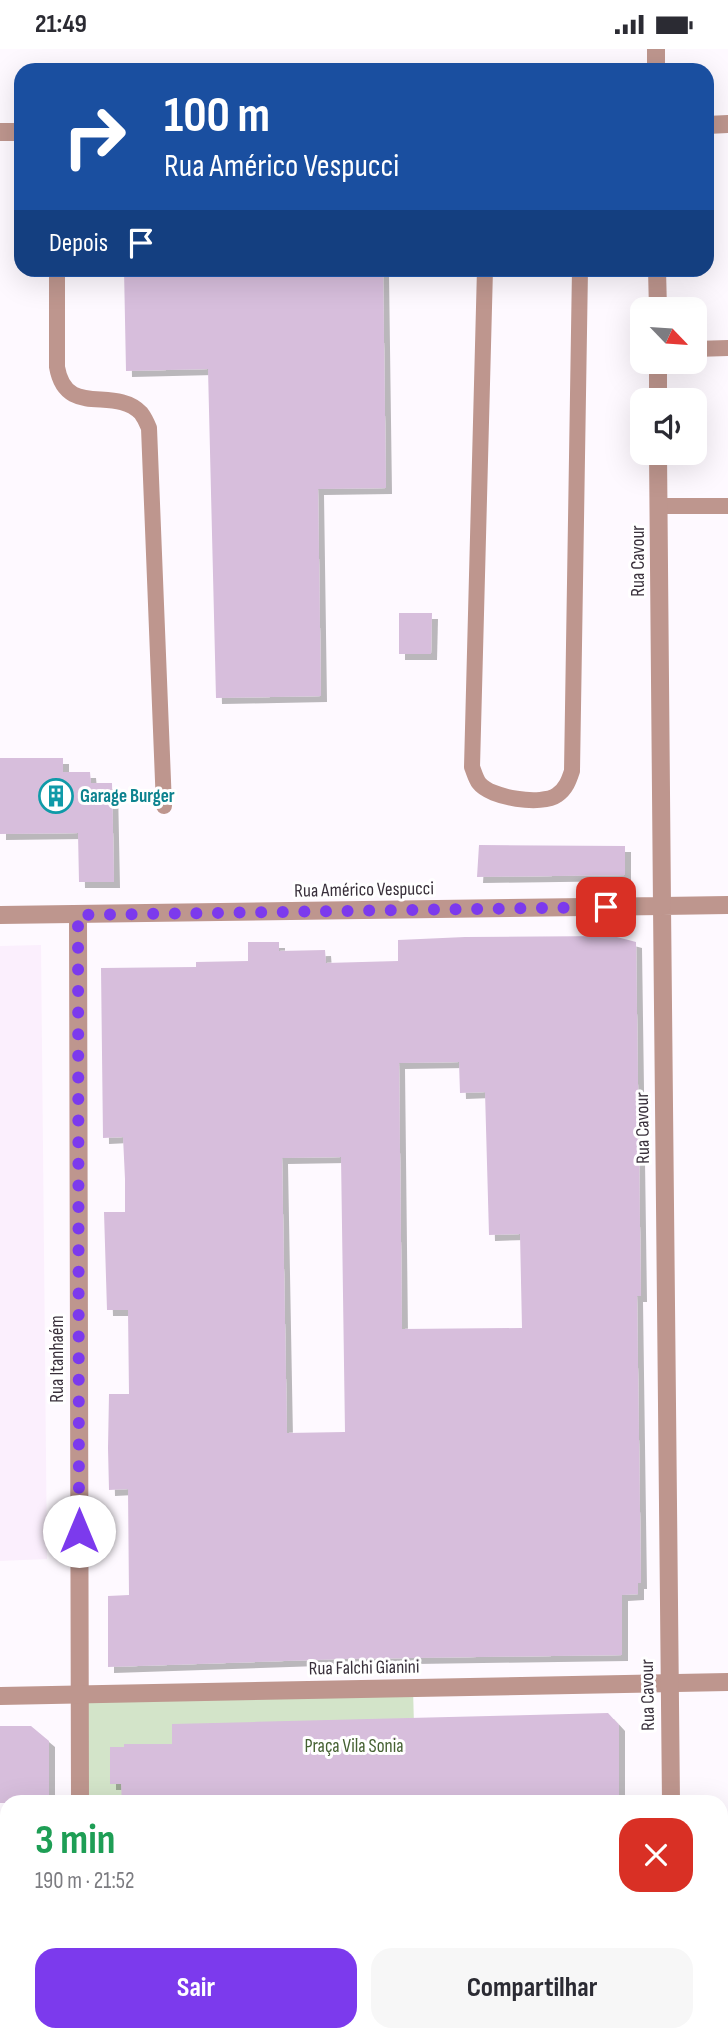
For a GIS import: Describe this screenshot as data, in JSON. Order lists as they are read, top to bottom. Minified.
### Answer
{"streets":{"street":["Rua Cavour","Rua Américo Vespucci","Rua Itanhaém","Rua Falchi Gianini"]},"crossings":[["Rua Cavour","Rua Américo Vespucci"],["Rua Cavour","Rua Falchi Gianini"],["Rua Américo Vespucci","Rua Itanhaém"],["Rua Itanhaém","Rua Falchi Gianini"]],"parks":["Praça Vila Sonia"],"places":{"building":["Garage Burger"]},"north":"bottom right","page":{"status":"21:49","turn":["100 m","Rua Américo Vespucci"],"then":"Depois","heading":["3 min","190 m · 21:52"],"buttons":["Sair","Compartilhar"]}}
